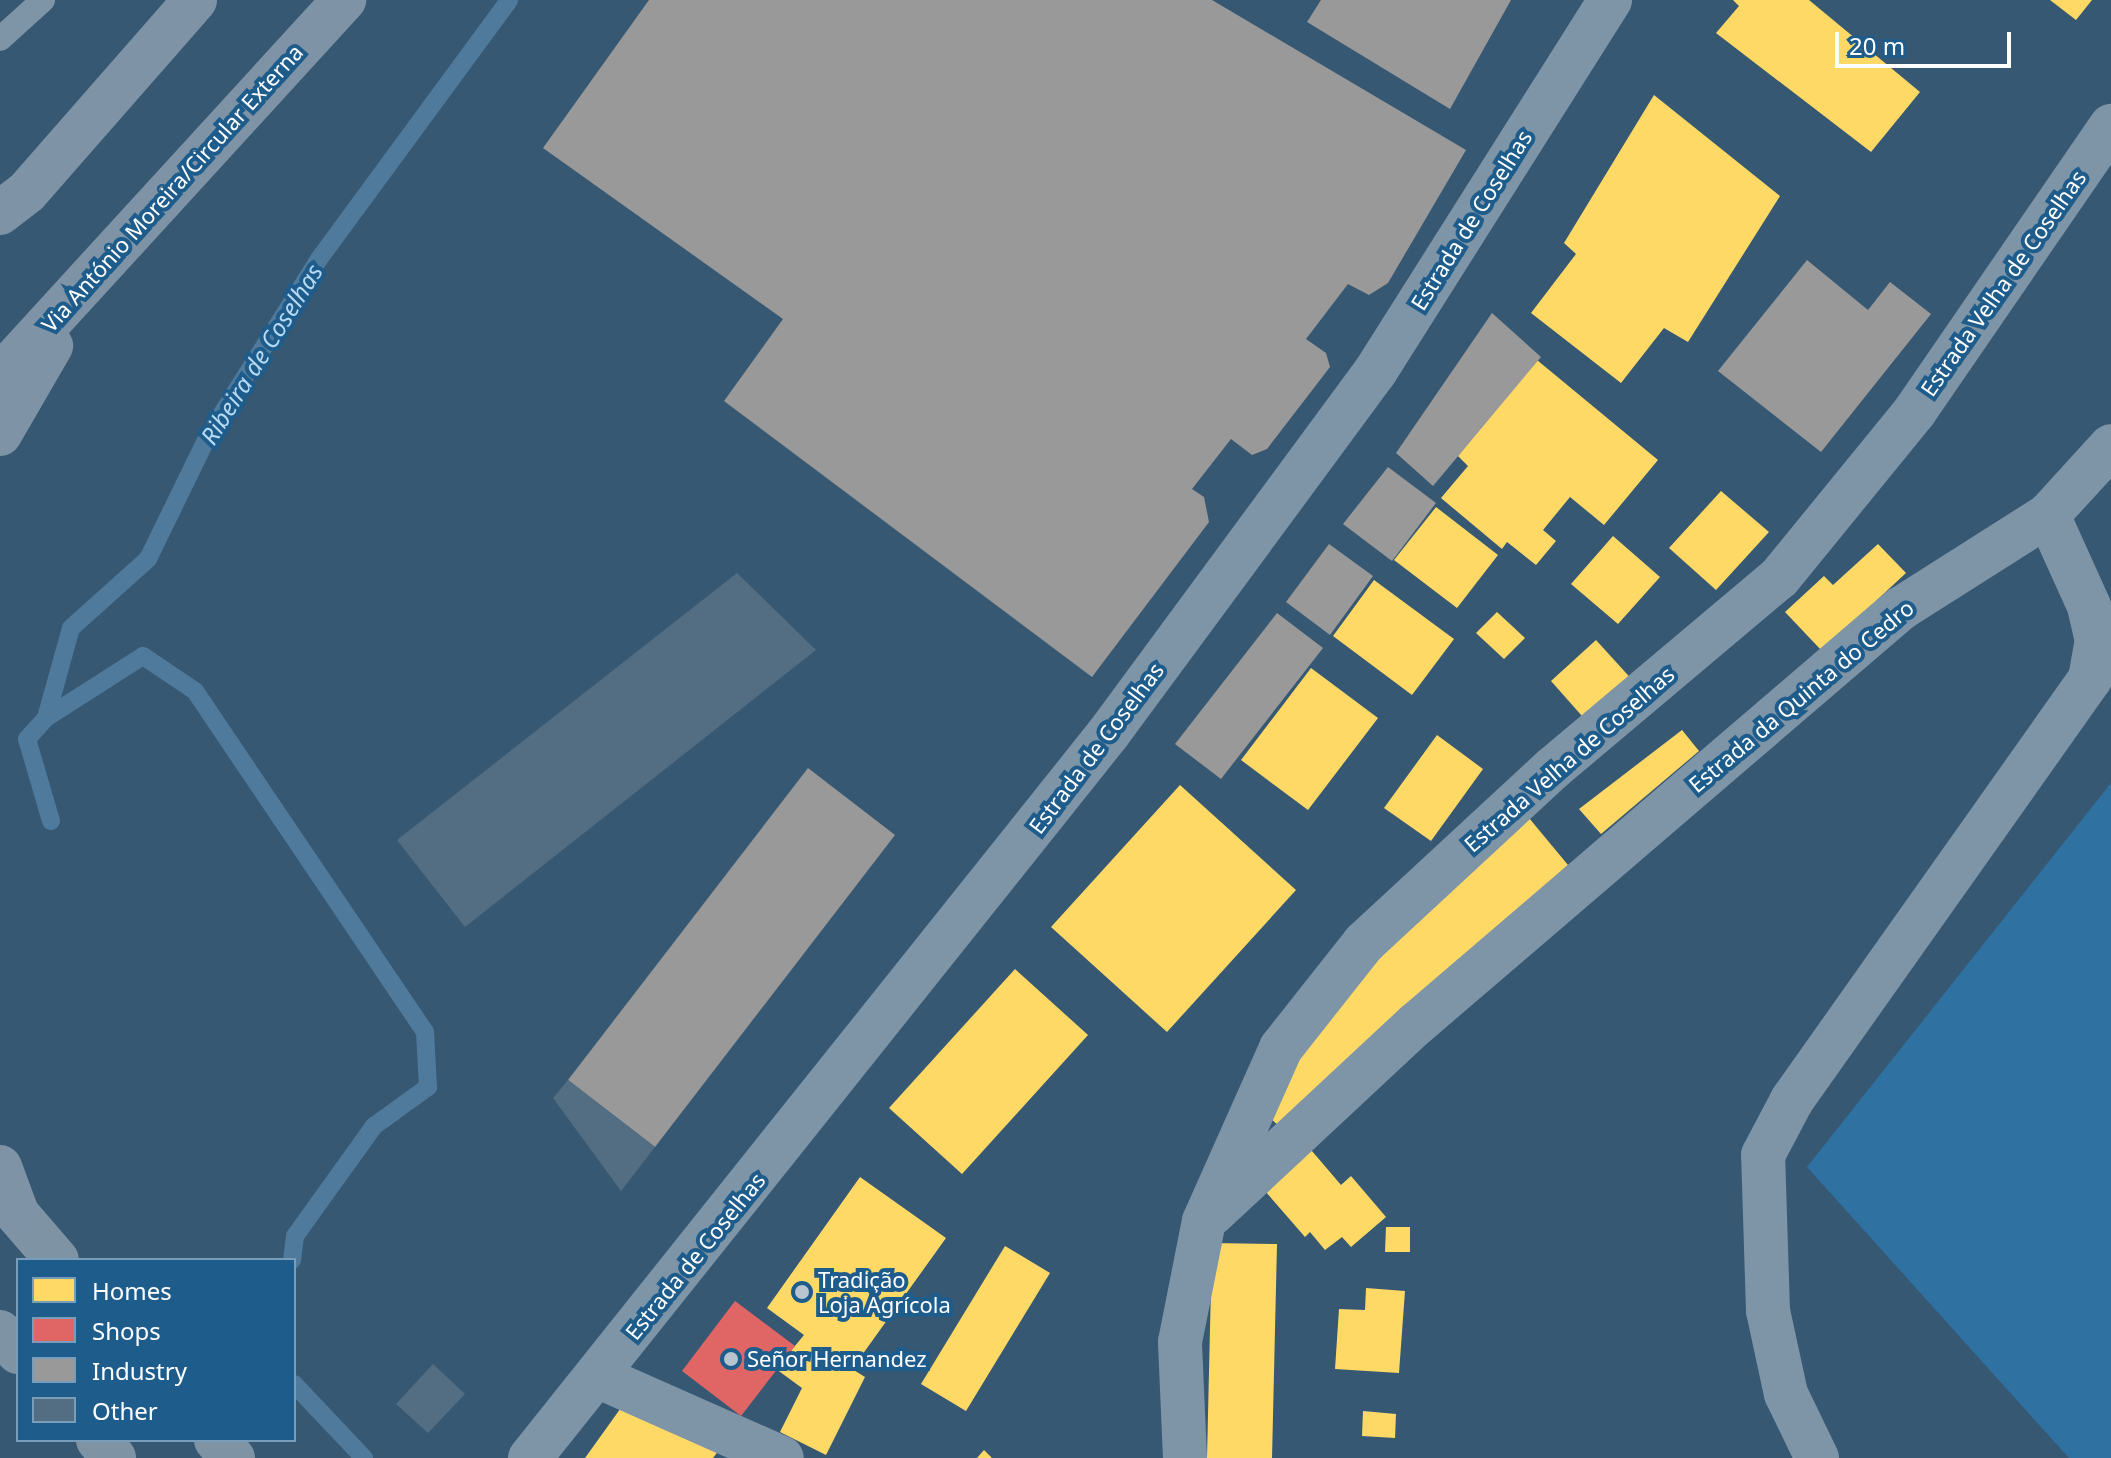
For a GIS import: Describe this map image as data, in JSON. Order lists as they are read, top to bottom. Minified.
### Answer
{"streets":{"highway":["Via António Moreira/Circular Externa"],"street":["Estrada de Coselhas","Estrada Velha de Coselhas","Estrada da Quinta do Cedro"]},"crossings":[["Estrada Velha de Coselhas","Estrada da Quinta do Cedro"]],"water":["Ribeira de Coselhas"],"places":["Tradição Loja Agrícola","Señor Hernandez"],"legend":["Homes","Shops","Industry","Other"],"scale_bar":"20 m"}
